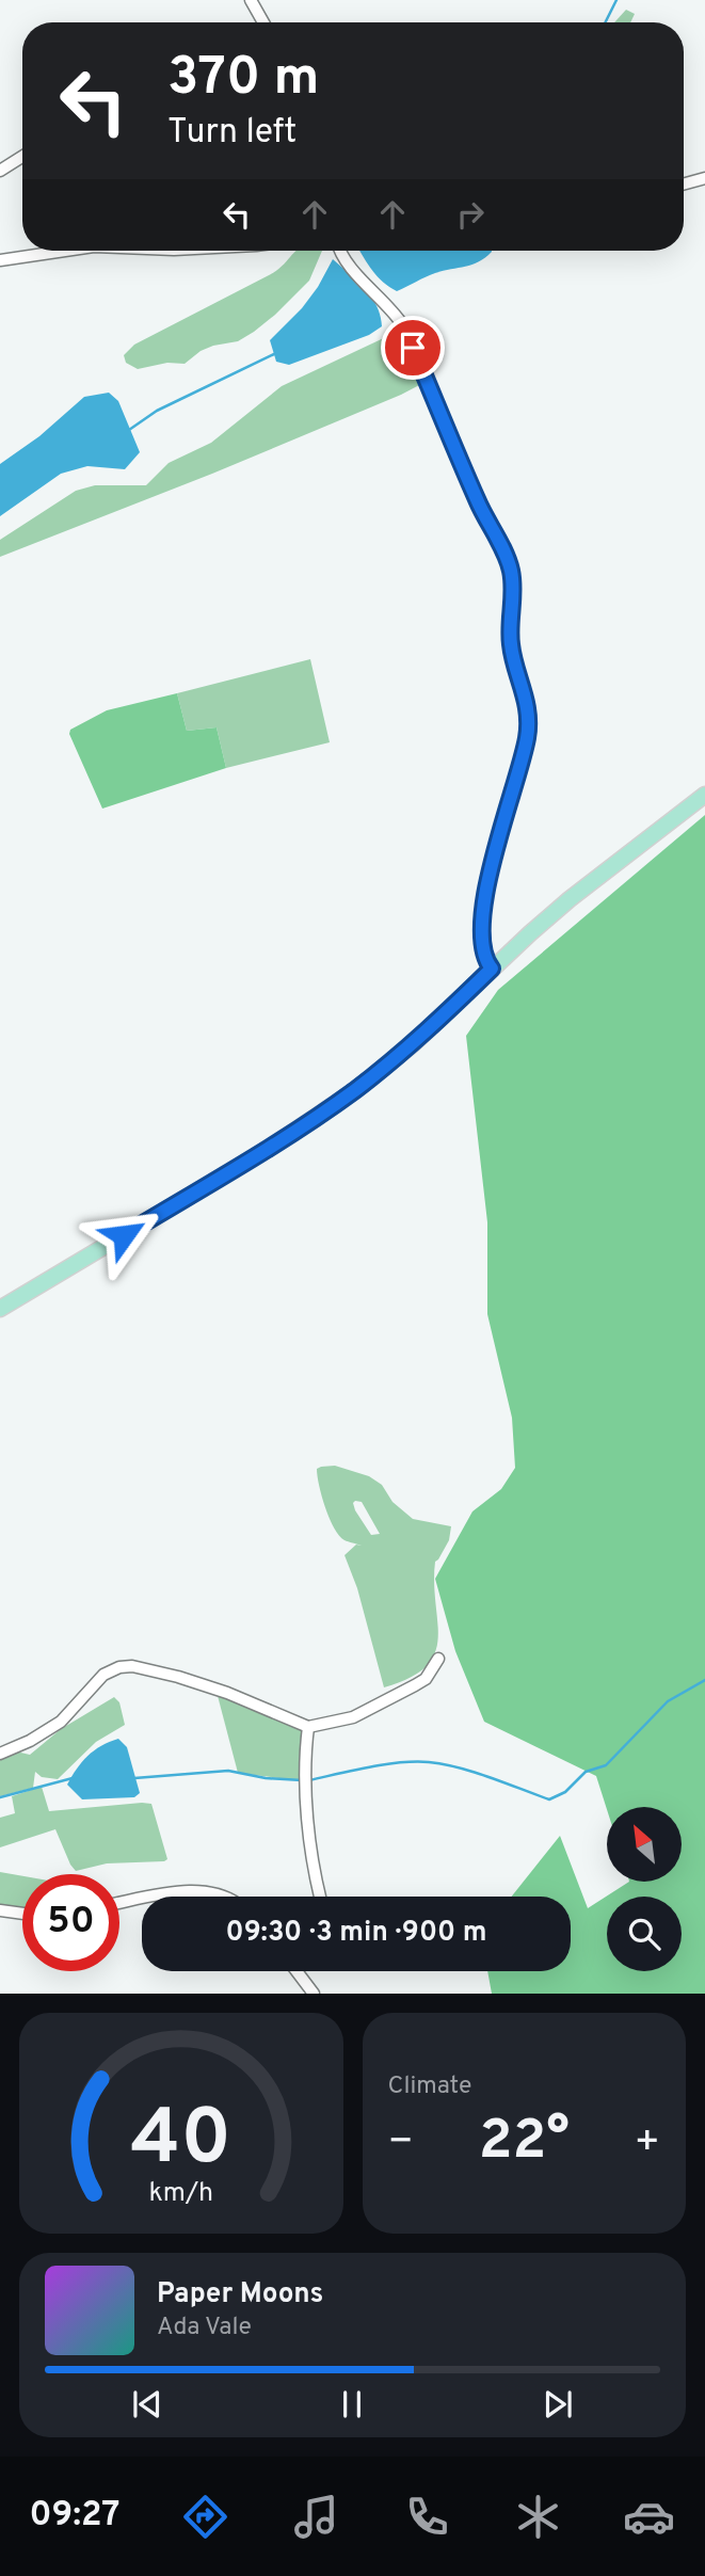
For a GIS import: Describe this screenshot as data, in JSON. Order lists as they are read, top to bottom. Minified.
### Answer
{"north":"top left","page":{"turn":["370 m","Turn left"],"limit":"50","trip":"09:30 · 3 min · 900 m","tile":"Climate","heat":["−","22°","+"],"song":["Paper Moons","Ada Vale"],"tabs":"09:27","gauge":["40","km/h"]}}
